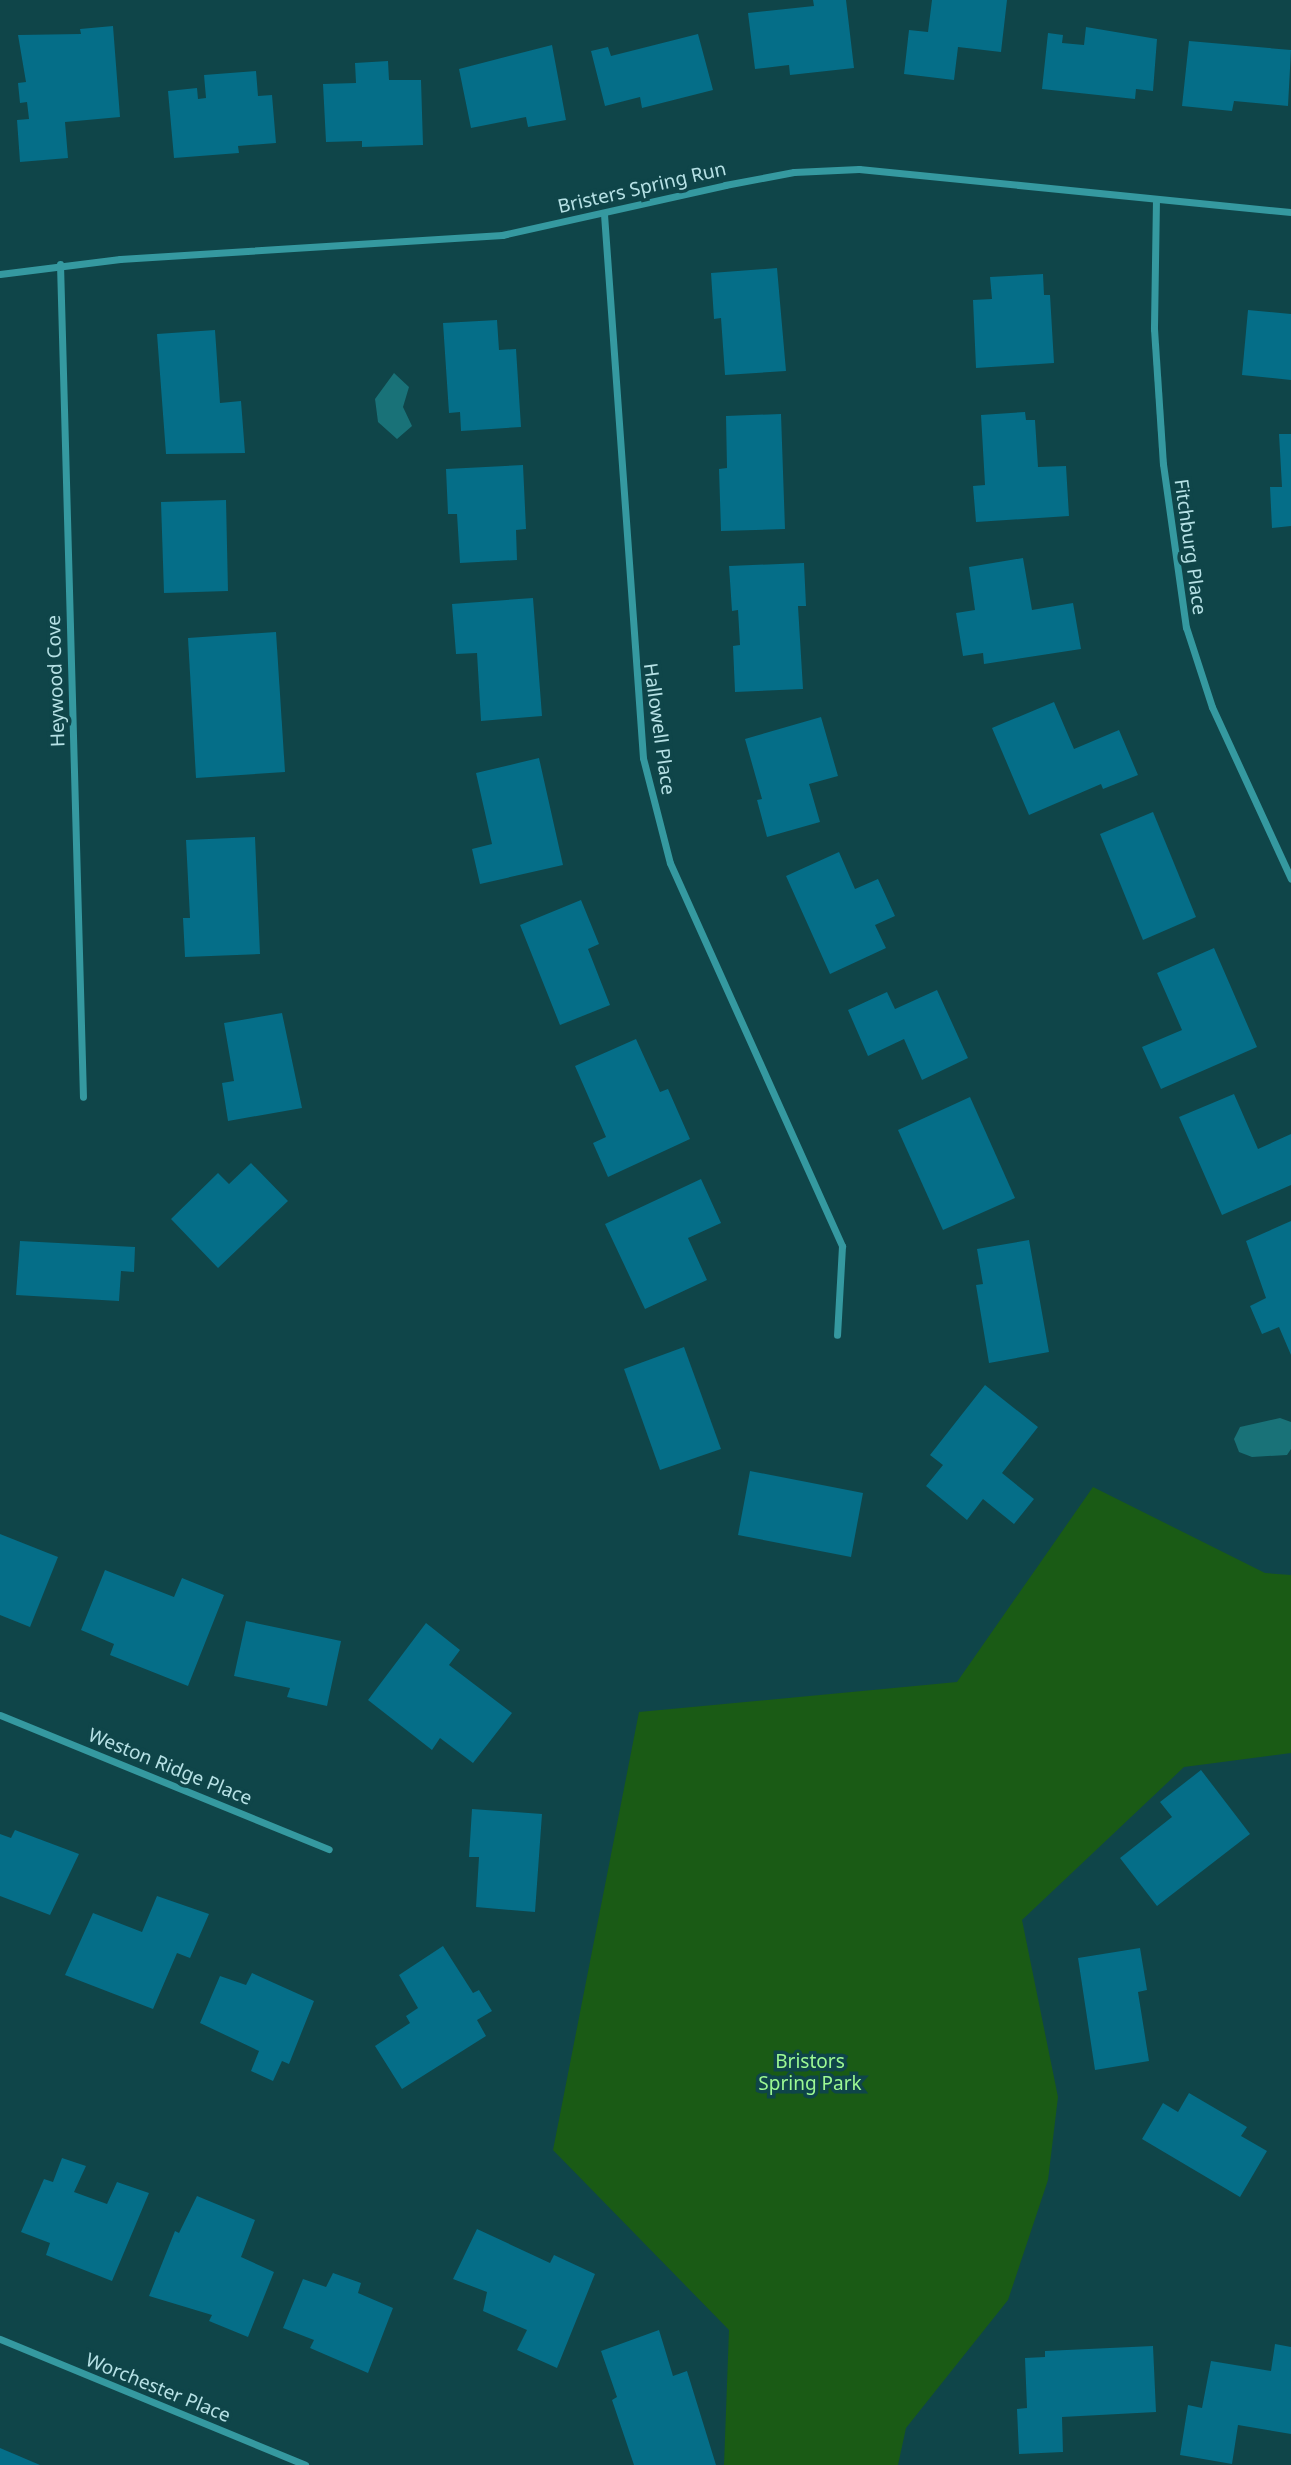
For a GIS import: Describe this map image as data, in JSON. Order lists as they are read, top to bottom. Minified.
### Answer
{"streets":{"street":["Bristers Spring Run","Fitchburg Place","Heywood Cove","Hallowell Place","Weston Ridge Place","Worchester Place"]},"crossings":[["Bristers Spring Run","Fitchburg Place"],["Bristers Spring Run","Heywood Cove"],["Bristers Spring Run","Hallowell Place"]],"parks":["Bristors Spring Park"]}
